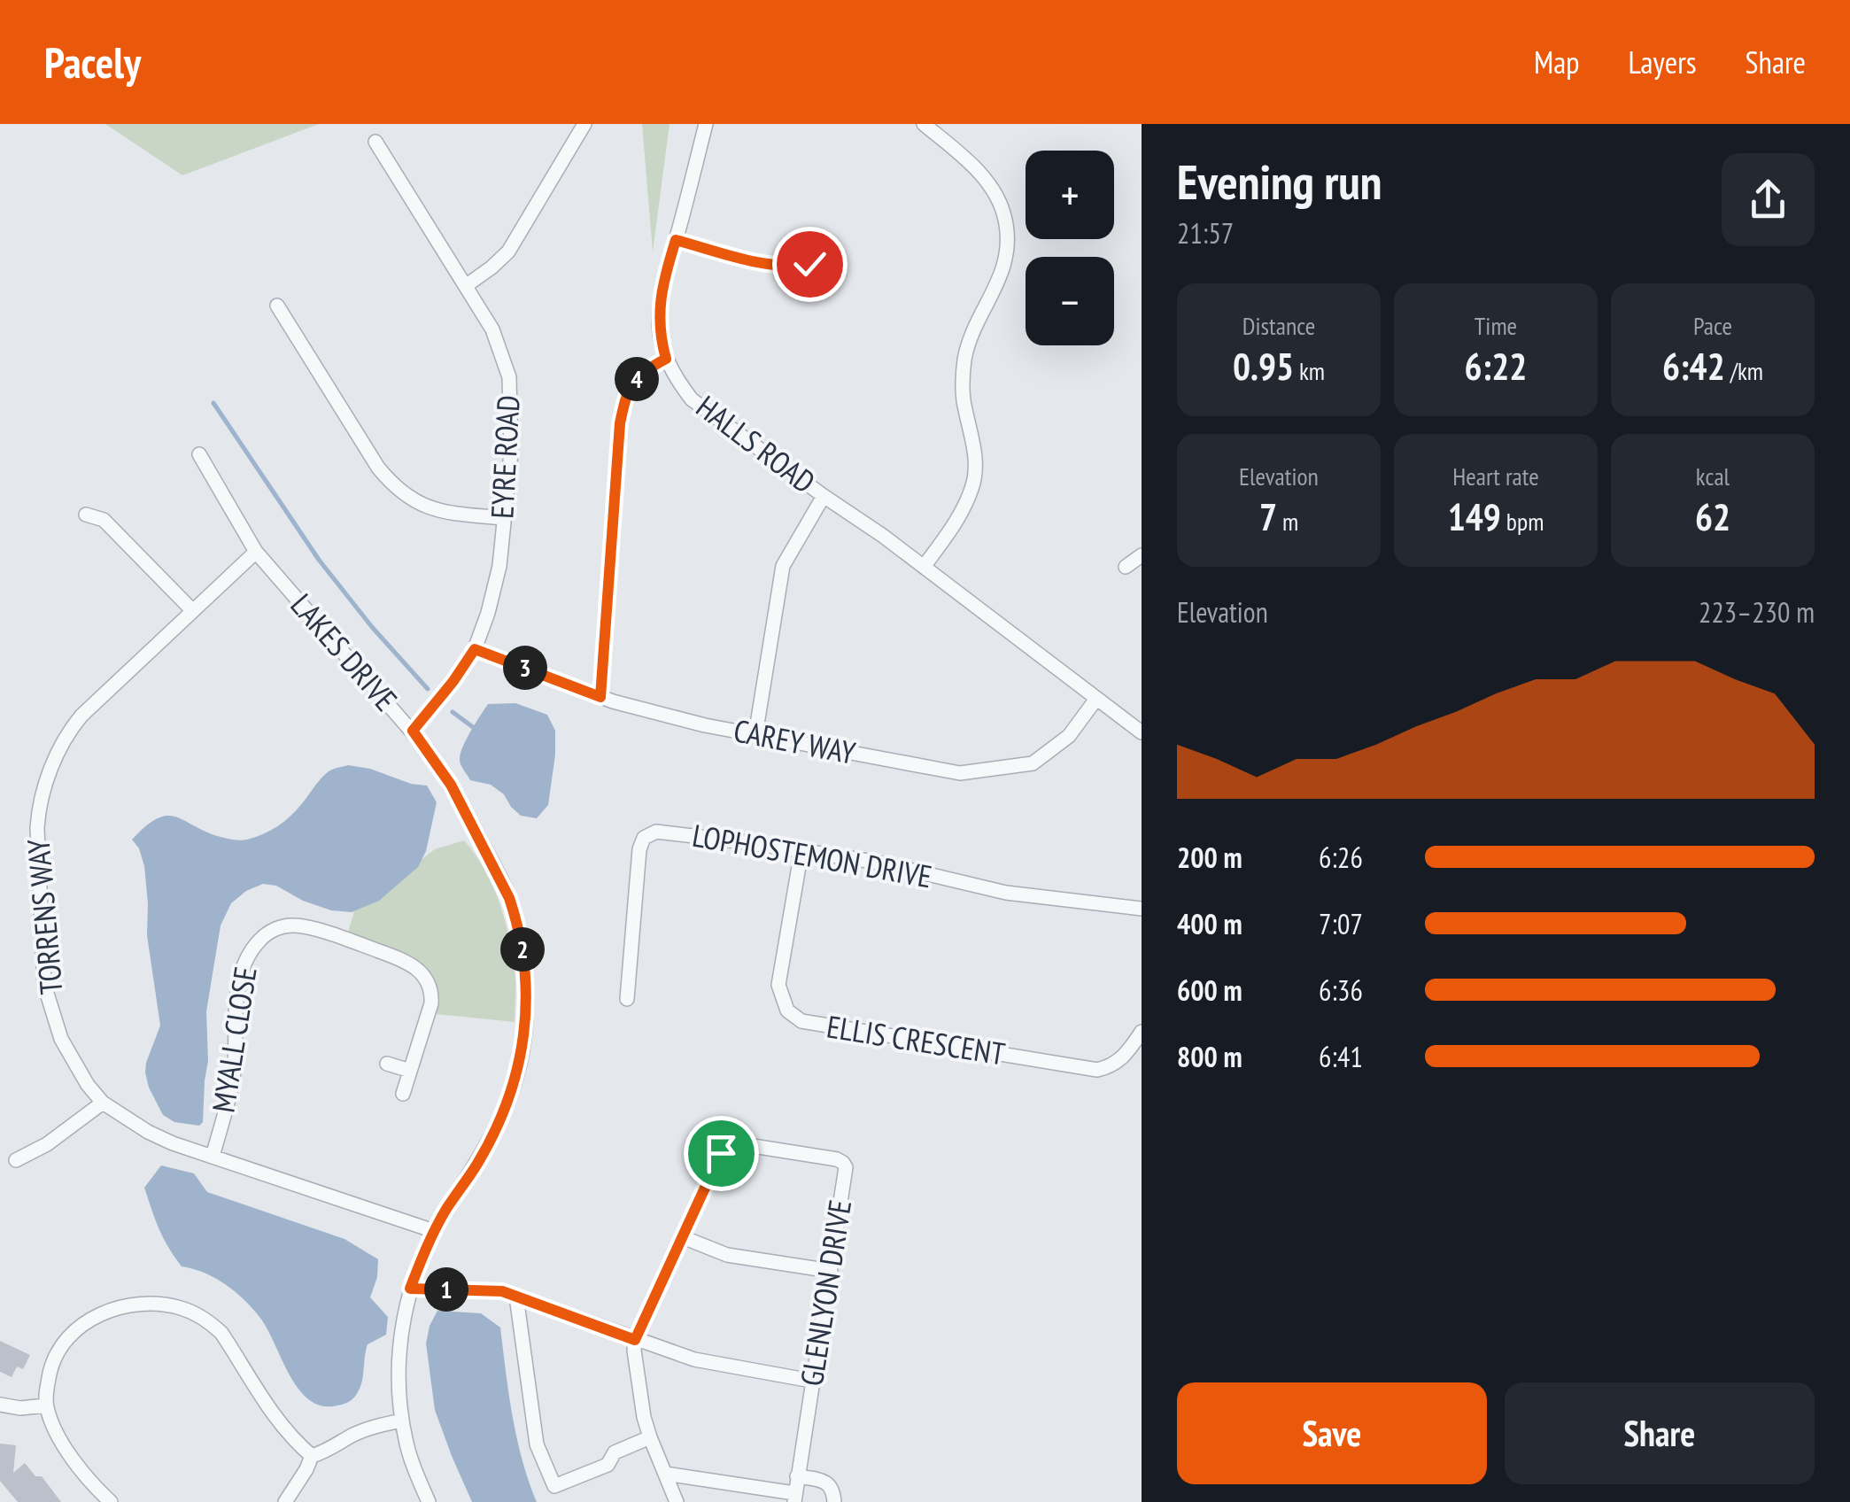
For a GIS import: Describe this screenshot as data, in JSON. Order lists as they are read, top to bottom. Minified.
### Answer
{"streets":{"street":["HALLS ROAD","EYRE ROAD","LAKES DRIVE","CAREY WAY","LOPHOSTEMON DRIVE","TORRENS WAY","MYALL CLOSE","ELLIS CRESCENT","GLENLYON DRIVE"]},"crossings":[["HALLS ROAD","CAREY WAY"],["EYRE ROAD","LAKES DRIVE"],["EYRE ROAD","CAREY WAY"],["LAKES DRIVE","TORRENS WAY"],["LOPHOSTEMON DRIVE","ELLIS CRESCENT"],["TORRENS WAY","MYALL CLOSE"]],"page":{"header":"Pacely","nav":["Map","Layers","Share"],"heading":["Evening run","21:57"],"map_buttons":["+","−"],"stats":[["Distance","0.95 km"],["Time","6:22"],["Pace","6:42 /km"],["Elevation","7 m"],["Heart rate","149 bpm"],["kcal","62"]],"pins":["4","3","2","1"],"chart":["Elevation","223–230 m"],"list":[{"name":"200 m","note":"6:26"},{"name":"400 m","note":"7:07"},{"name":"600 m","note":"6:36"},{"name":"800 m","note":"6:41"}],"buttons":["Save","Share"]}}
